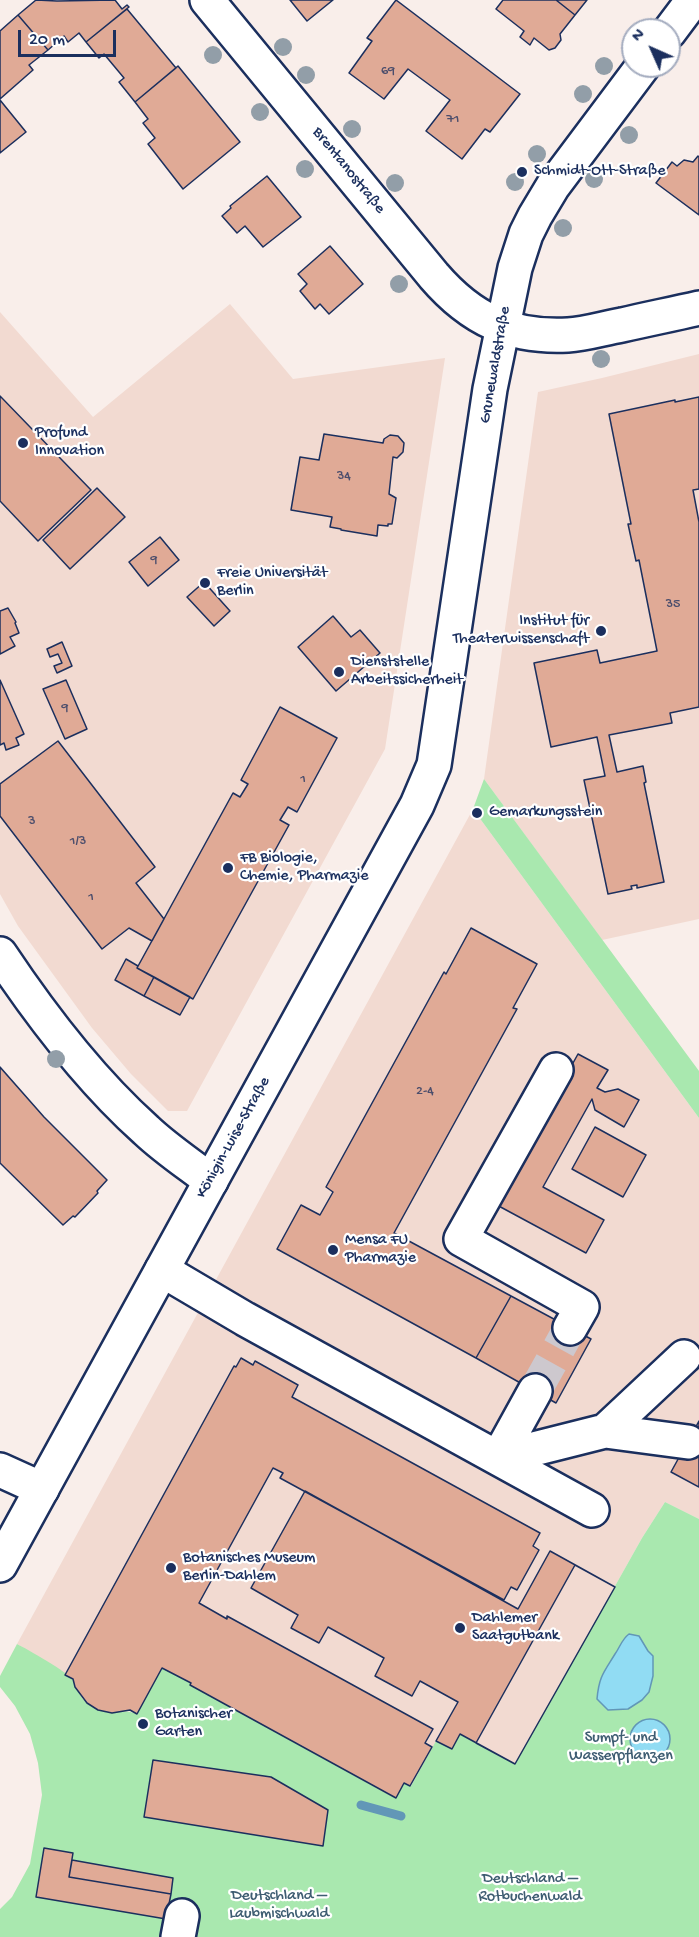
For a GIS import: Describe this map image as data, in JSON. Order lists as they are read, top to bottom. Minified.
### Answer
{"streets":{"main road":["Brentanostraße","Grunewaldstraße","Königin-Luise-Straße"]},"crossings":[["Brentanostraße","Grunewaldstraße"],["Grunewaldstraße","Königin-Luise-Straße"]],"parks":["Sumpf- und Wasserpflanzen","Deutschland – Rotbuchenwald","Deutschland – Laubmischwald"],"places":["Schmidt-Ott-Straße","Profund Innovation","Freie Universität Berlin","Institut für Theaterwissenschaft","Dienststelle Arbeitssicherheit","Gemarkungsstein","FB Biologie, Chemie, Pharmazie","Mensa FU Pharmazie","Botanisches Museum Berlin-Dahlem","Dahlemer Saatgutbank","Botanischer Garten"],"house_numbers":["69","71","34","9","35","9","1","3","1/3","1","2-4"],"scale_bar":"20 m","north":"top left"}
